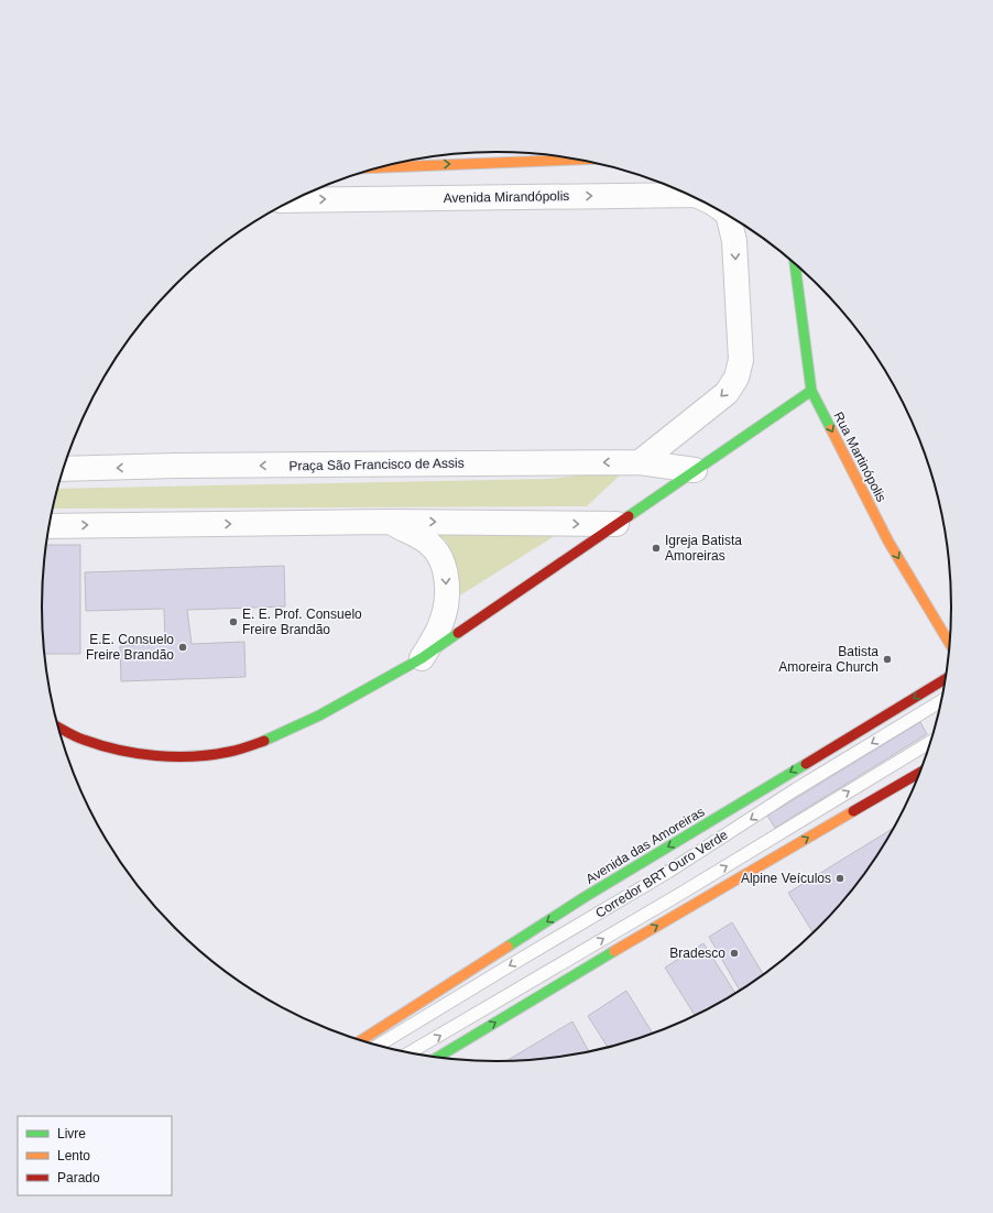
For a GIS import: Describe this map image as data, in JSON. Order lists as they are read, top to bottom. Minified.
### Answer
{"streets":{"main road":["Rua Martinópolis","Avenida das Amoreiras"],"street":["Avenida Mirandópolis","Praça São Francisco de Assis"],"lane":["Corredor BRT Ouro Verde"]},"crossings":[["Avenida Mirandópolis","Praça São Francisco de Assis"]],"one_way":["Rua Martinópolis"],"places":["Igreja Batista Amoreiras","E. E. Prof. Consuelo Freire Brandão","E.E. Consuelo Freire Brandão","Batista Amoreira Church","Alpine Veículos","Bradesco"],"legend":["Livre","Lento","Parado"]}
